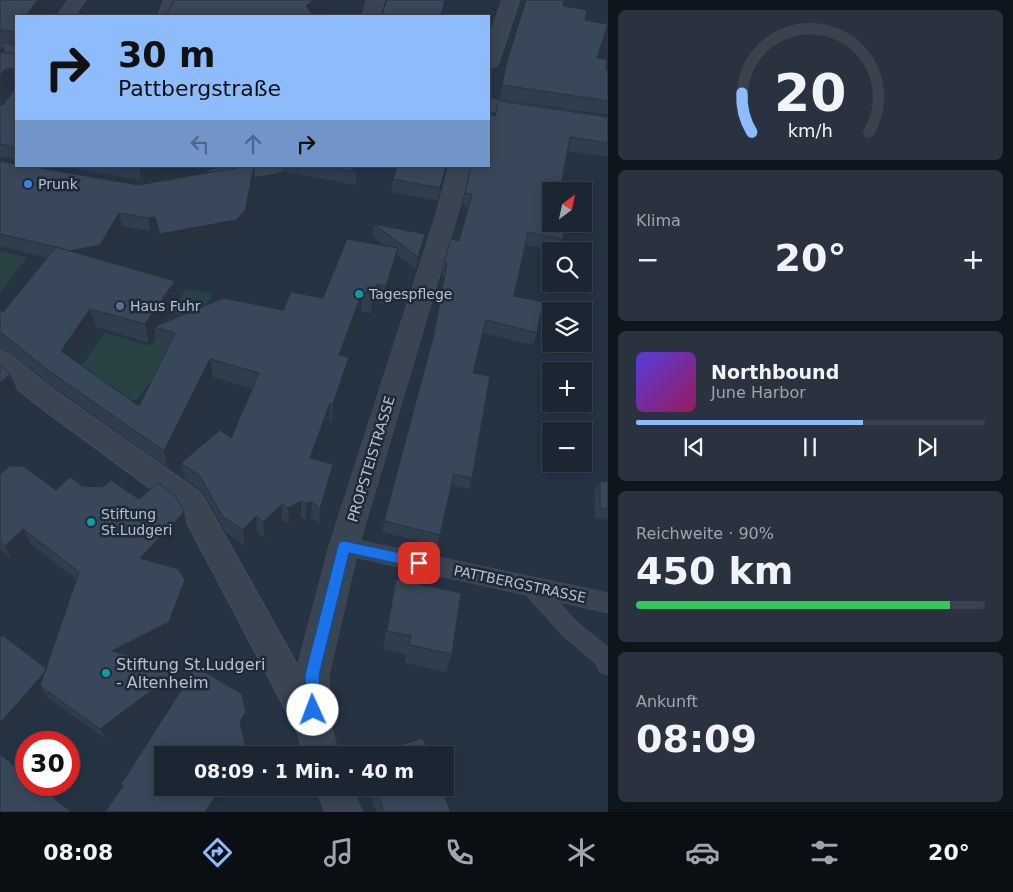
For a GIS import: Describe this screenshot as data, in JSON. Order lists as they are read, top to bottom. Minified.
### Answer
{"streets":{"street":["PROPSTEISTRASSE"],"lane":["PATTBERGSTRASSE"]},"crossings":[["PROPSTEISTRASSE","PATTBERGSTRASSE"]],"places":["Prunk","Tagespflege","Haus Fuhr","Stiftung St.Ludgeri","Stiftung St.Ludgeri - Altenheim"],"north":"top right","page":{"turn":["30 m","Pattbergstraße"],"tile":["Klima",["Reichweite · 90%","450 km"],["Ankunft","08:09"]],"map_buttons":["+","−"],"heat":["−","20°","+"],"song":["Northbound","June Harbor"],"limit":"30","trip":"08:09 · 1 Min. · 40 m","tabs":["08:08","20°"],"gauge":["20","km/h"]}}
